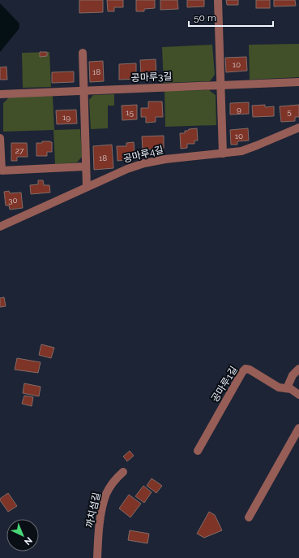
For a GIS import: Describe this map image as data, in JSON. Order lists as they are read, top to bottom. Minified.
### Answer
{"streets":{"street":["공마루3길","공마루4길","공마루1길","까치섬길"]},"house_numbers":["10","18","9","5","15","19","10","27","18","30"],"scale_bar":"50 m","north":"bottom right"}
